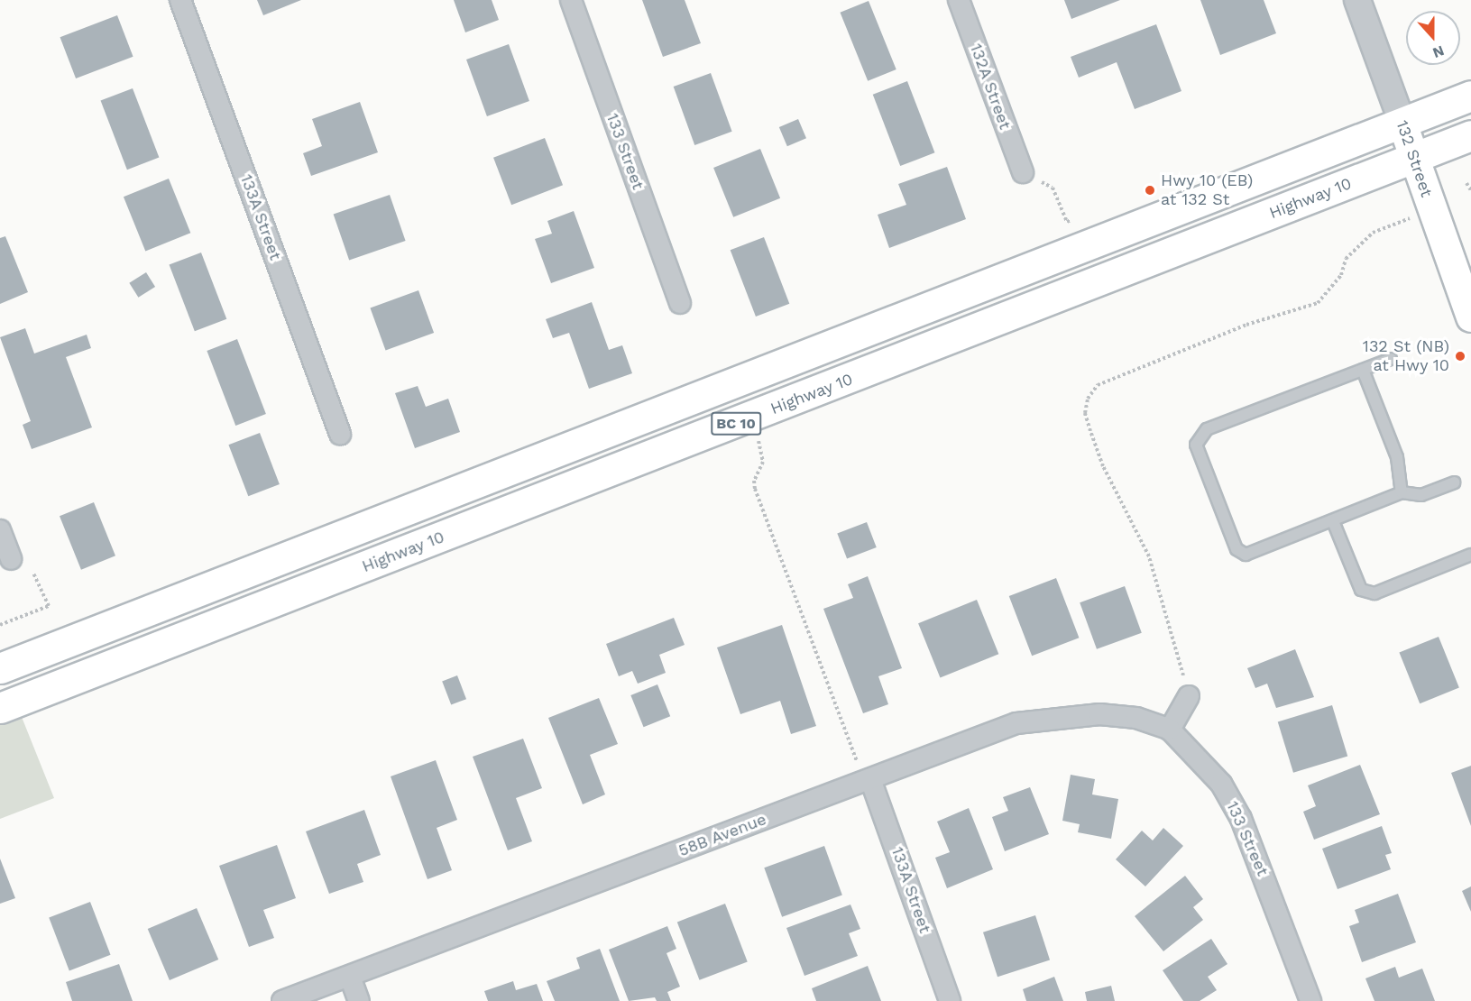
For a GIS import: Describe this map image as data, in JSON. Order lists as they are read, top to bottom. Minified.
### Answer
{"streets":{"highway":["Highway 10","BC 10"],"main road":["132 Street"],"street":["132A Street","133 Street","133A Street","58B Avenue"]},"crossings":[["133 Street","58B Avenue"],["132 Street","Highway 10"],["132 Street","BC 10"],["133A Street","58B Avenue"]],"places":["Hwy 10 (EB) at 132 St","132 St (NB) at Hwy 10"],"north":"bottom"}
